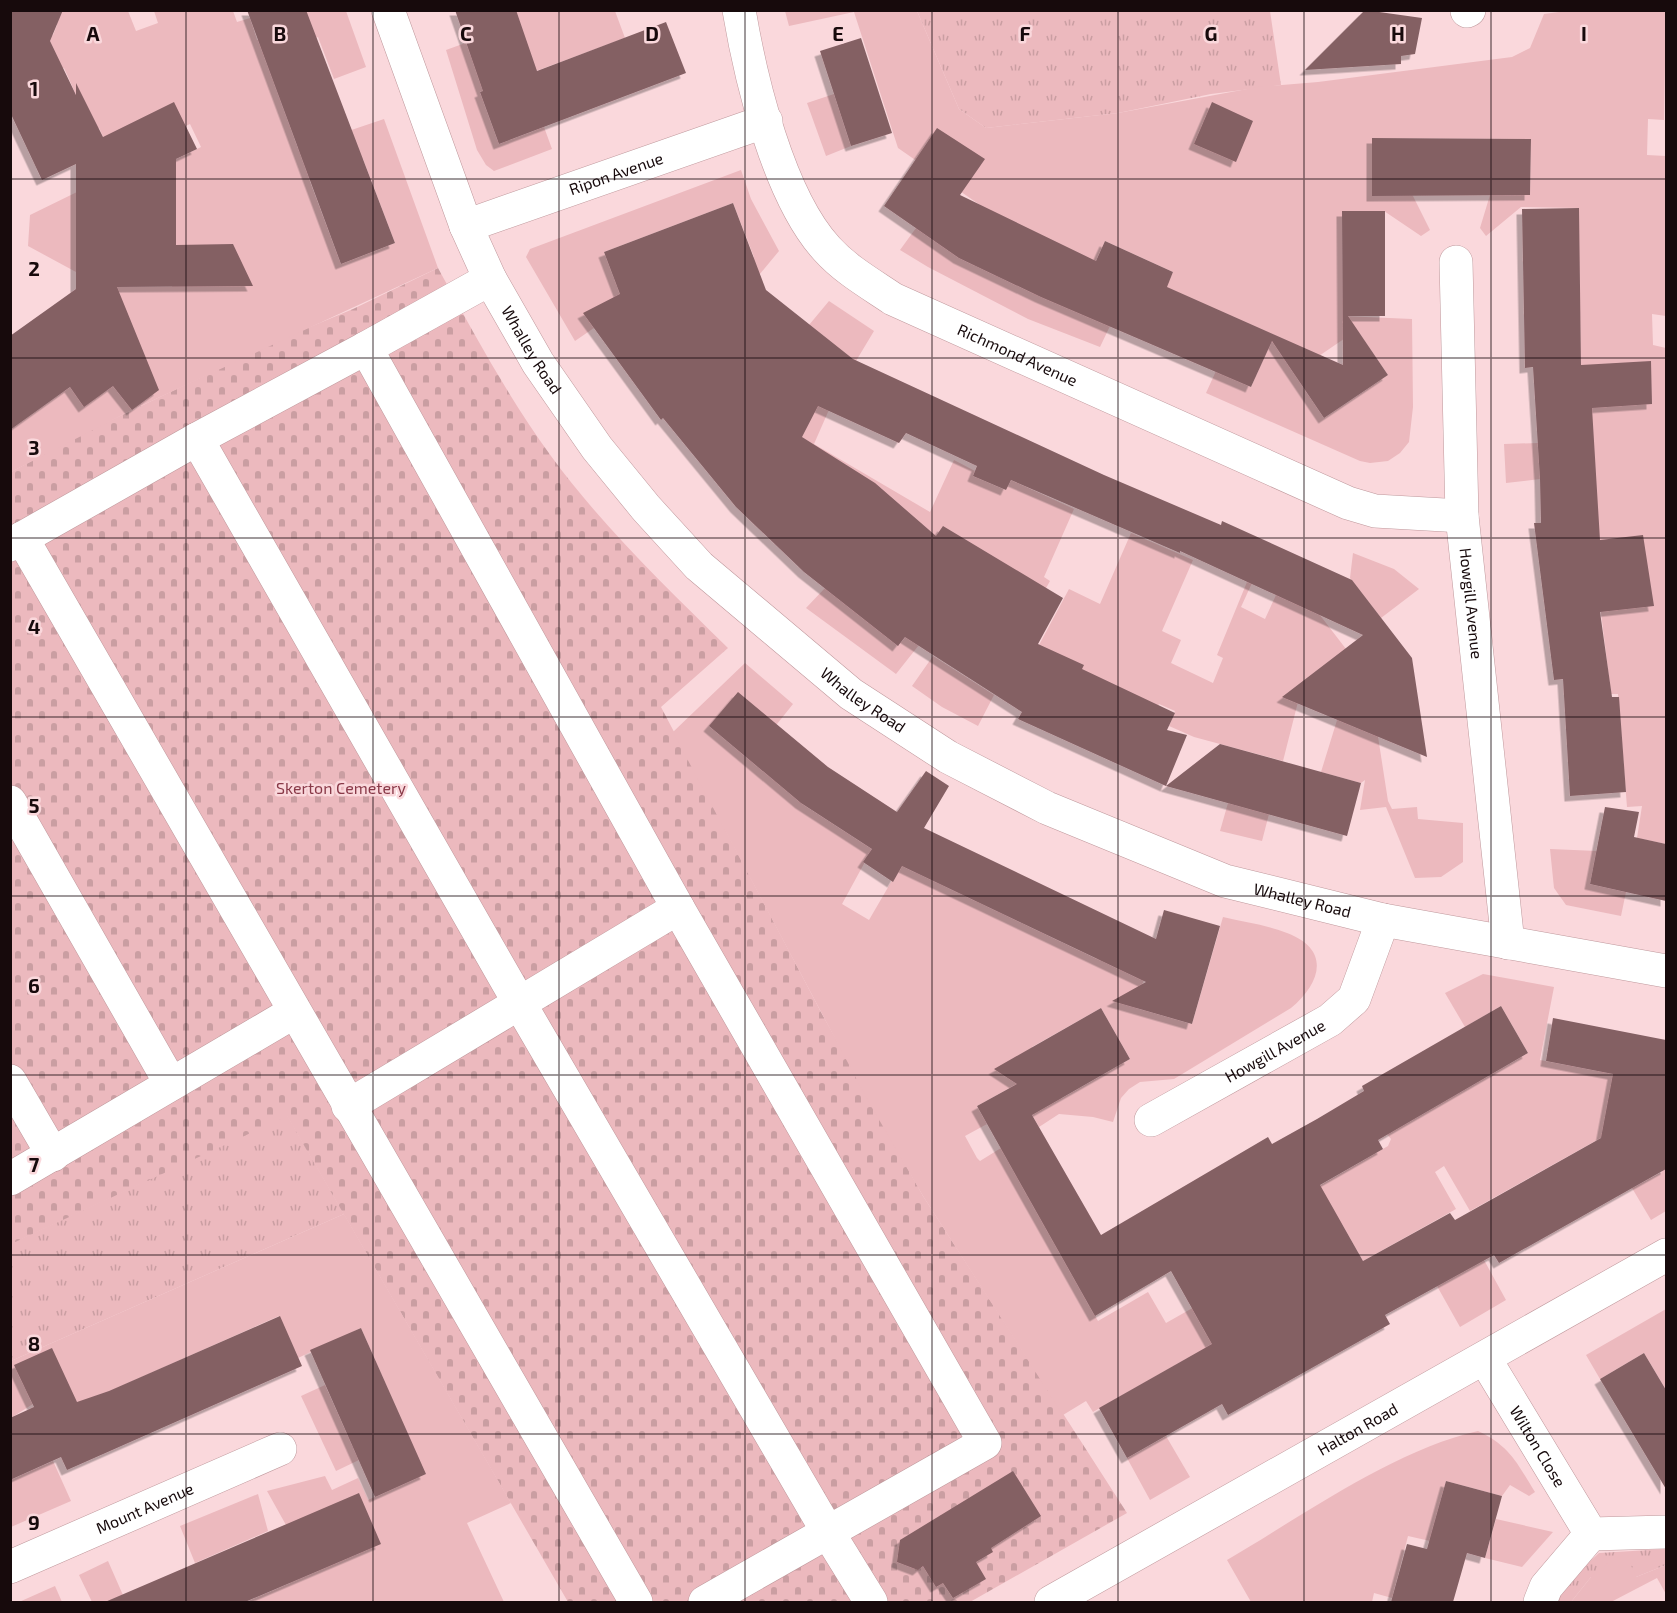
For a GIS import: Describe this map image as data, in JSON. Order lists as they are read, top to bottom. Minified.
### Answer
{"streets":{"street":["Ripon Avenue","Whalley Road","Richmond Avenue","Howgill Avenue","Halton Road","Wilton Close","Mount Avenue"]},"crossings":[["Ripon Avenue","Whalley Road"],["Ripon Avenue","Richmond Avenue"],["Whalley Road","Howgill Avenue"],["Richmond Avenue","Howgill Avenue"],["Halton Road","Wilton Close"]],"parks":["Skerton Cemetery"],"grid":{"columns":["A","B","C","D","E","F","G","H","I"],"rows":["1","2","3","4","5","6","7","8","9"]}}
